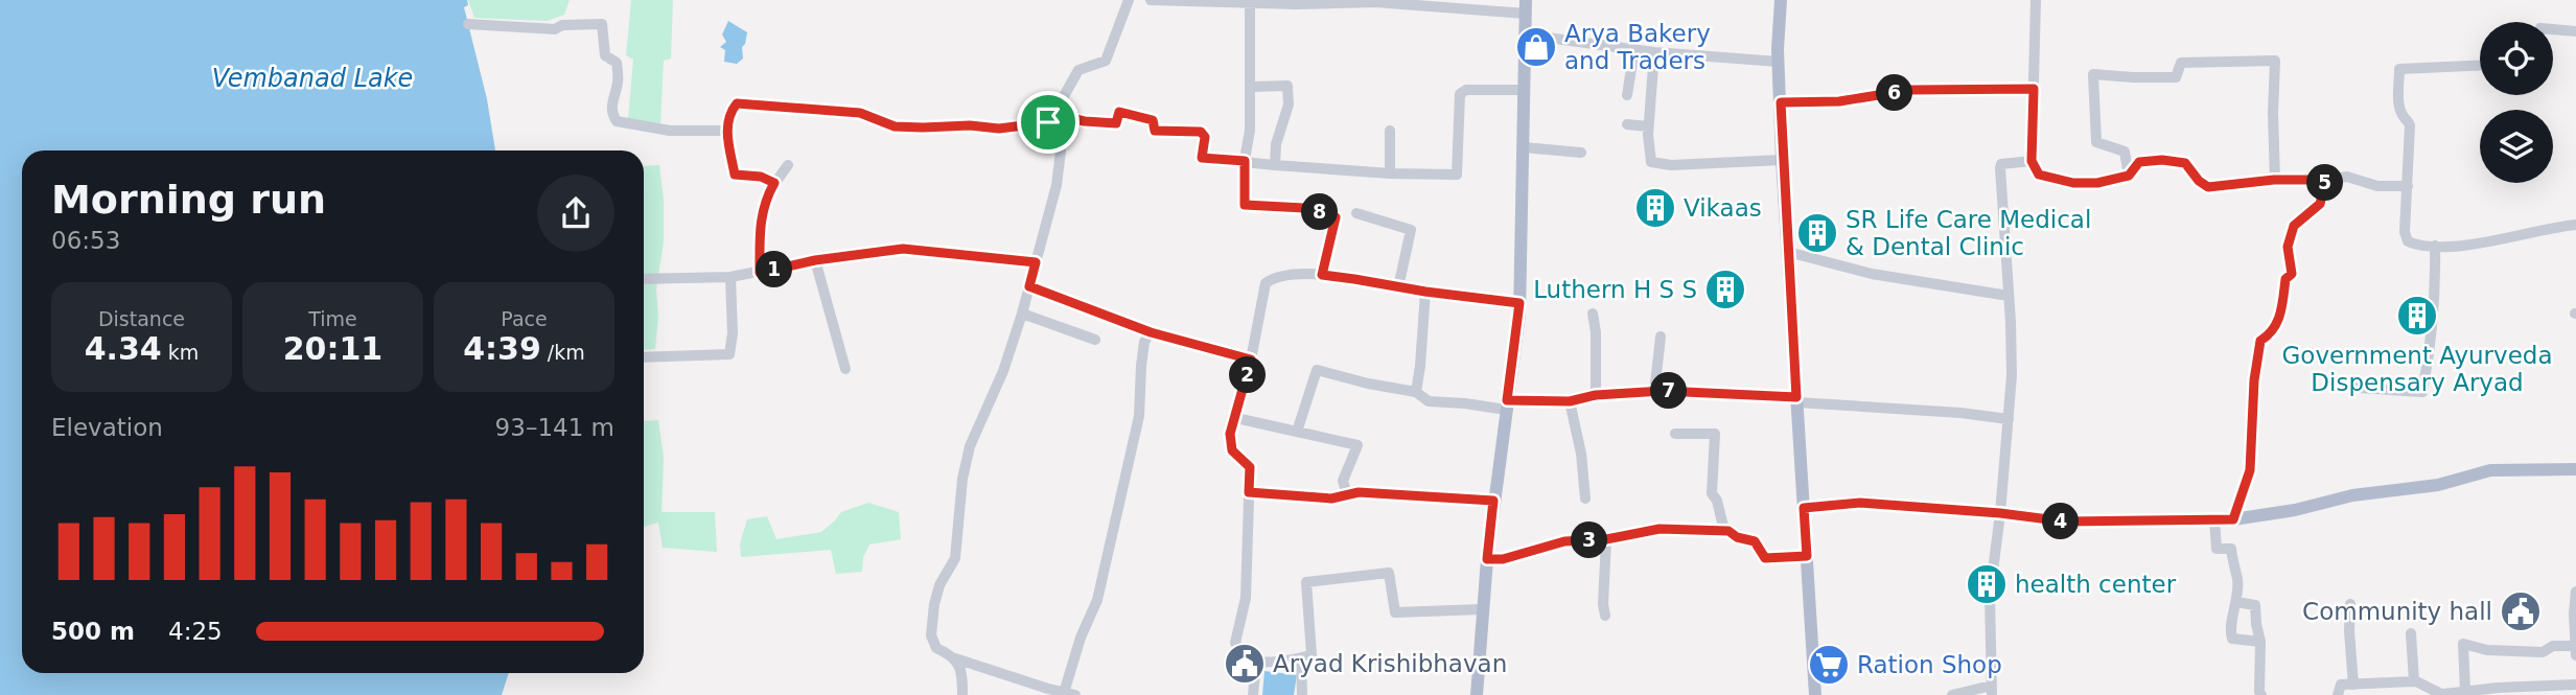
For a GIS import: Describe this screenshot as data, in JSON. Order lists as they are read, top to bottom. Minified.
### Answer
{"water":["Vembanad Lake"],"places":{"shop":["Arya Bakery and Traders"],"building":["Vikaas","SR Life Care Medical & Dental Clinic","Luthern H S S","Government Ayurveda Dispensary Aryad","health center"],"public building":["Community hall","Aryad Krishibhavan"],"supermarket":["Ration Shop"]},"page":{"pins":["6","5","8","1","2","7","4","3"],"heading":["Morning run","06:53"],"stats":[["Distance","4.34 km"],["Time","20:11"],["Pace","4:39 /km"]],"chart":["Elevation","93–141 m"],"list":[{"name":"500 m","note":"4:25"}]}}
